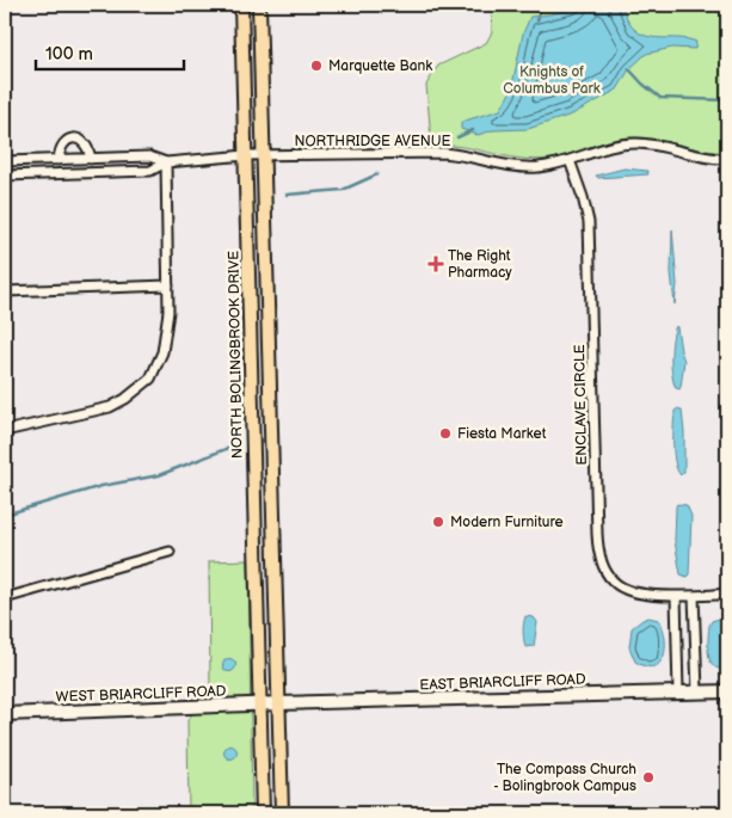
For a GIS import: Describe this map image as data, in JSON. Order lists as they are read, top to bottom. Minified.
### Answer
{"streets":{"main road":["NORTH BOLINGBROOK DRIVE"],"street":["NORTHRIDGE AVENUE","ENCLAVE CIRCLE","EAST BRIARCLIFF ROAD","WEST BRIARCLIFF ROAD"]},"crossings":[["NORTHRIDGE AVENUE","NORTH BOLINGBROOK DRIVE"],["NORTHRIDGE AVENUE","ENCLAVE CIRCLE"],["NORTH BOLINGBROOK DRIVE","WEST BRIARCLIFF ROAD"],["EAST BRIARCLIFF ROAD","WEST BRIARCLIFF ROAD"]],"parks":["Knights of Columbus Park"],"places":{"other":["Marquette Bank","Fiesta Market","Modern Furniture","The Compass Church - Bolingbrook Campus"],"health":["The Right Pharmacy"]},"scale_bar":"100 m"}
